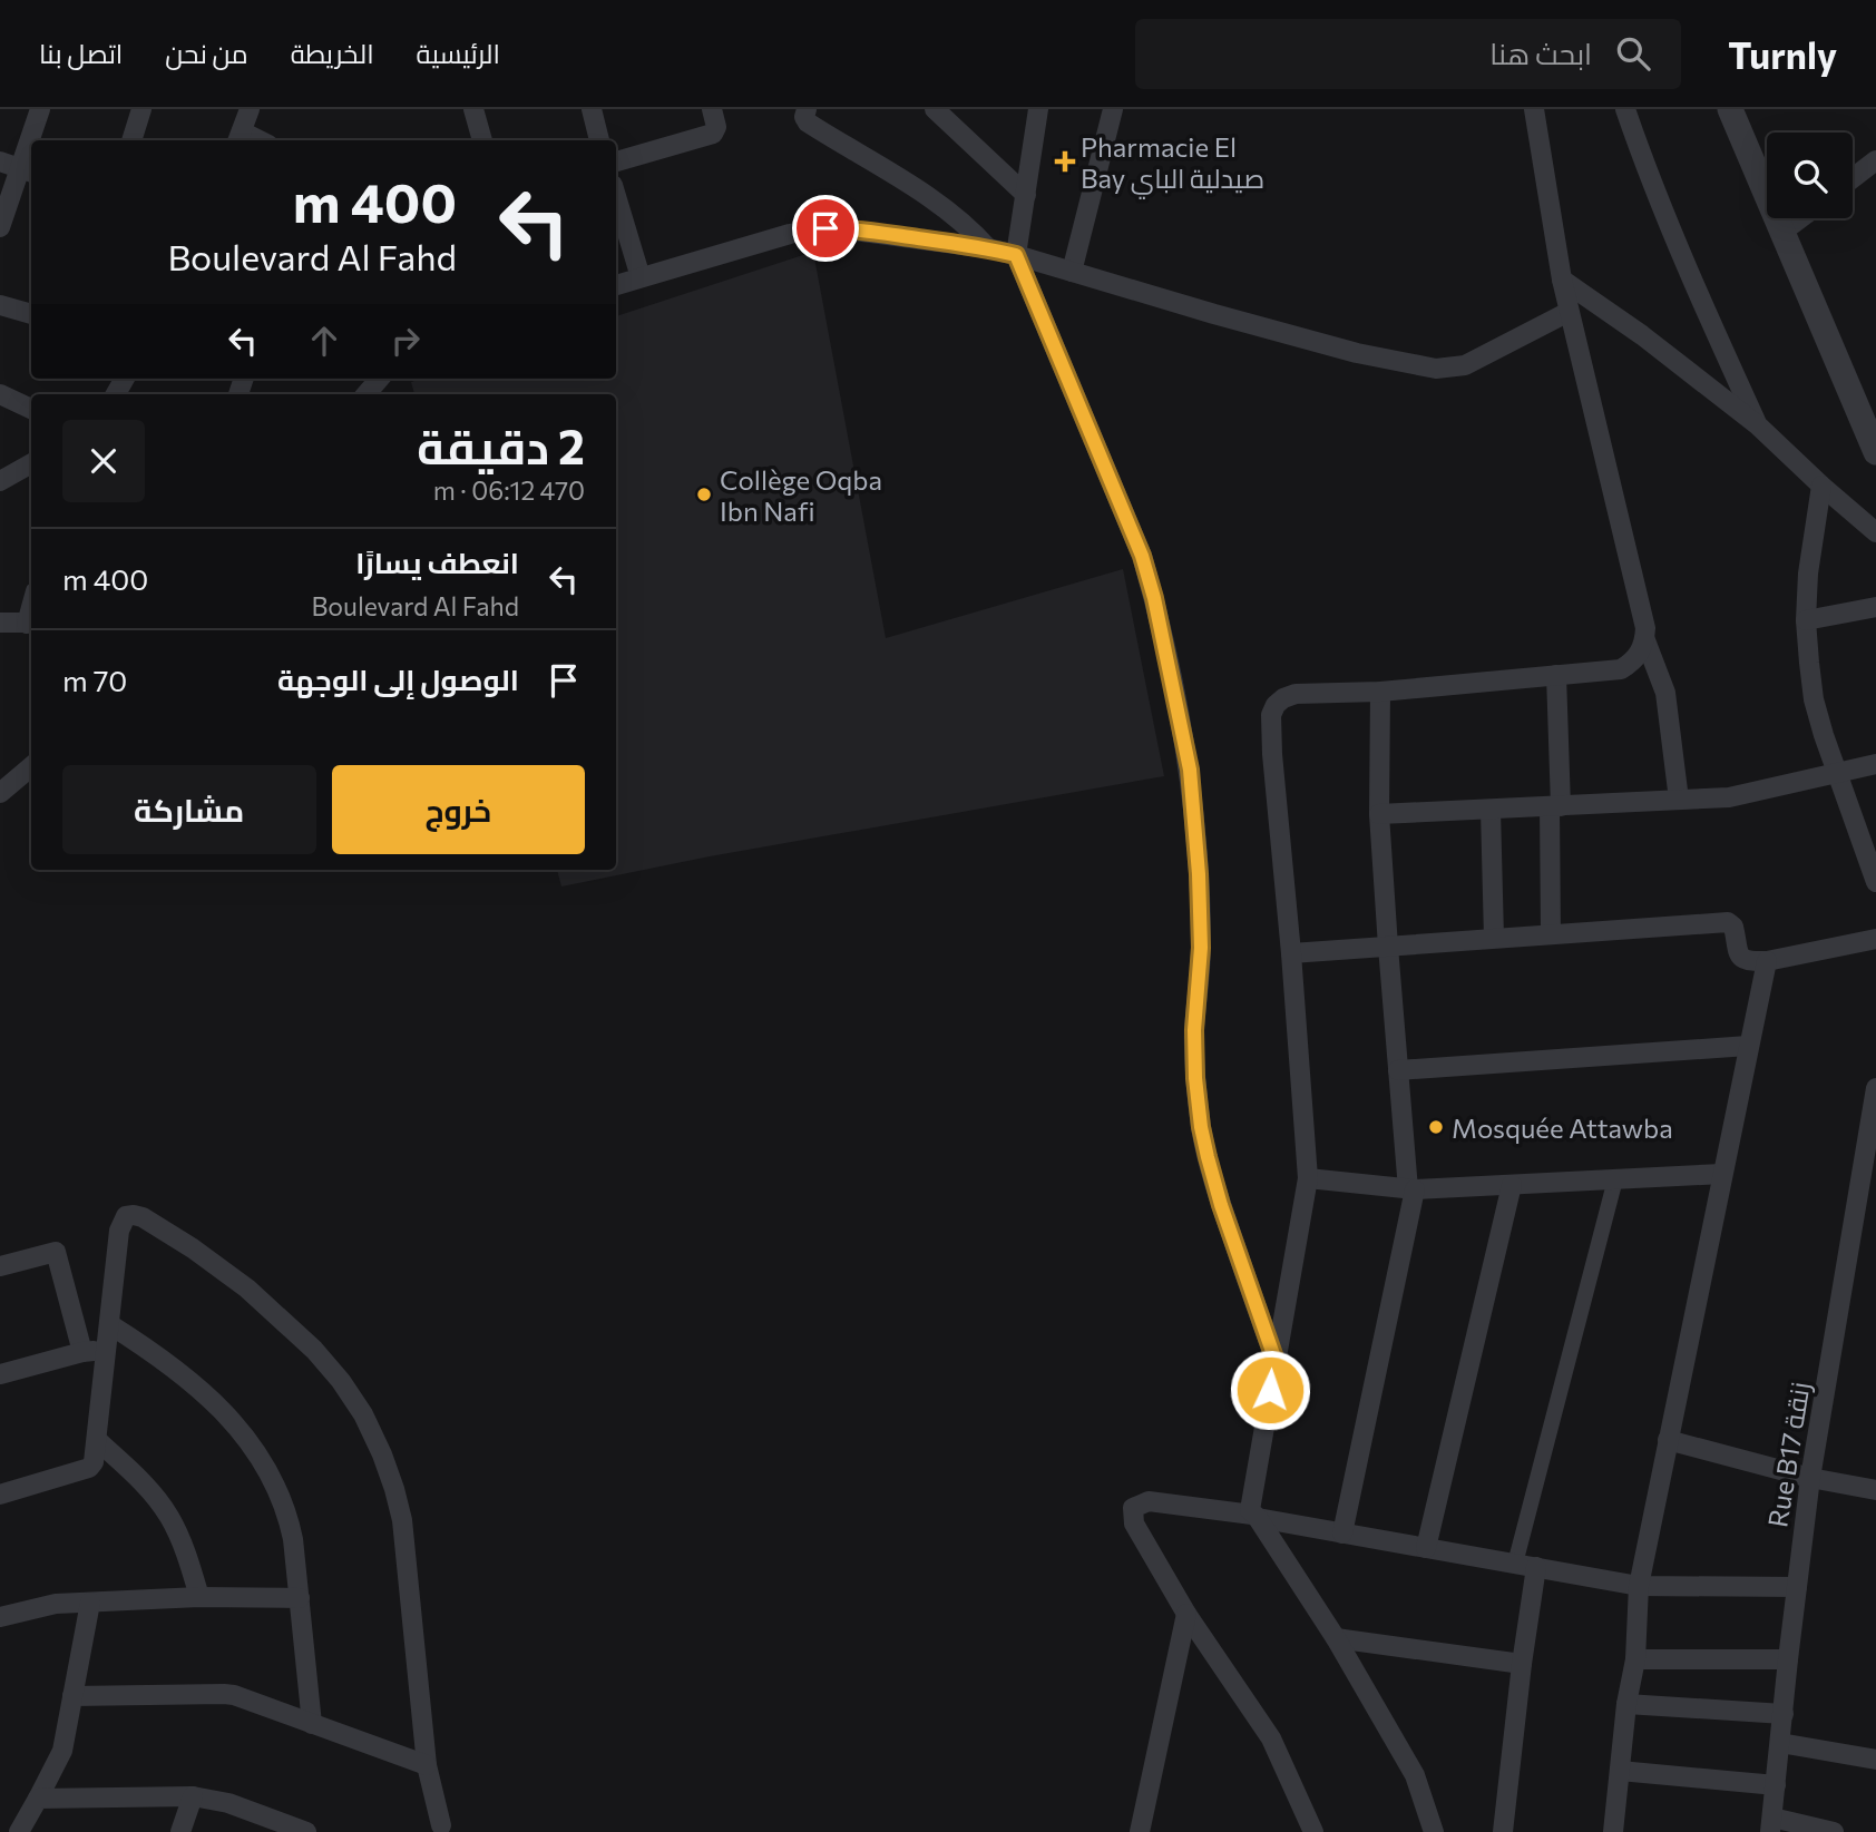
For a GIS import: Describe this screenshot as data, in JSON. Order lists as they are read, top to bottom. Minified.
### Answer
{"streets":{"street":["Rue B17 زنقة"]},"places":{"health":["Pharmacie El Bay صيدلية الباي"],"other":["Collège Oqba Ibn Nafi","Mosquée Attawba"]},"page":{"header":"Turnly","search":"ابحث هنا","nav":["الرئيسية","الخريطة","من نحن","اتصل بنا"],"turn":["400 m","Boulevard Al Fahd"],"heading":["2 دقيقة","470 m · 06:12"],"list":[{"name":"انعطف يسارًا","note":"Boulevard Al Fahd","value":"400 m"},{"name":"الوصول إلى الوجهة","value":"70 m"}],"buttons":["خروج","مشاركة"]}}
